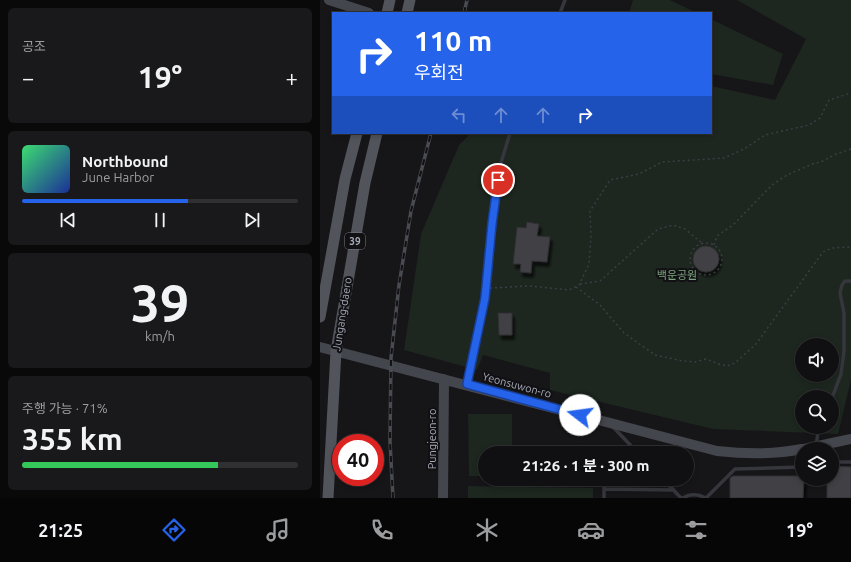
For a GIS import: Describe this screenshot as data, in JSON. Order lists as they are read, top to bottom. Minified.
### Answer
{"streets":{"main road":["39","Jungang-daero"],"street":["Yeonsuwon-ro","Pungjeon-ro"]},"crossings":[["Jungang-daero","Yeonsuwon-ro"],["Yeonsuwon-ro","Pungjeon-ro"]],"parks":["백운공원"],"page":{"tile":["공조",["39","km/h"],["주행 가능 · 71%","355 km"]],"turn":["110 m","우회전"],"heat":["−","19°","+"],"song":["Northbound","June Harbor"],"limit":"40","trip":"21:26 · 1 분 · 300 m","tabs":["21:25","19°"]}}
